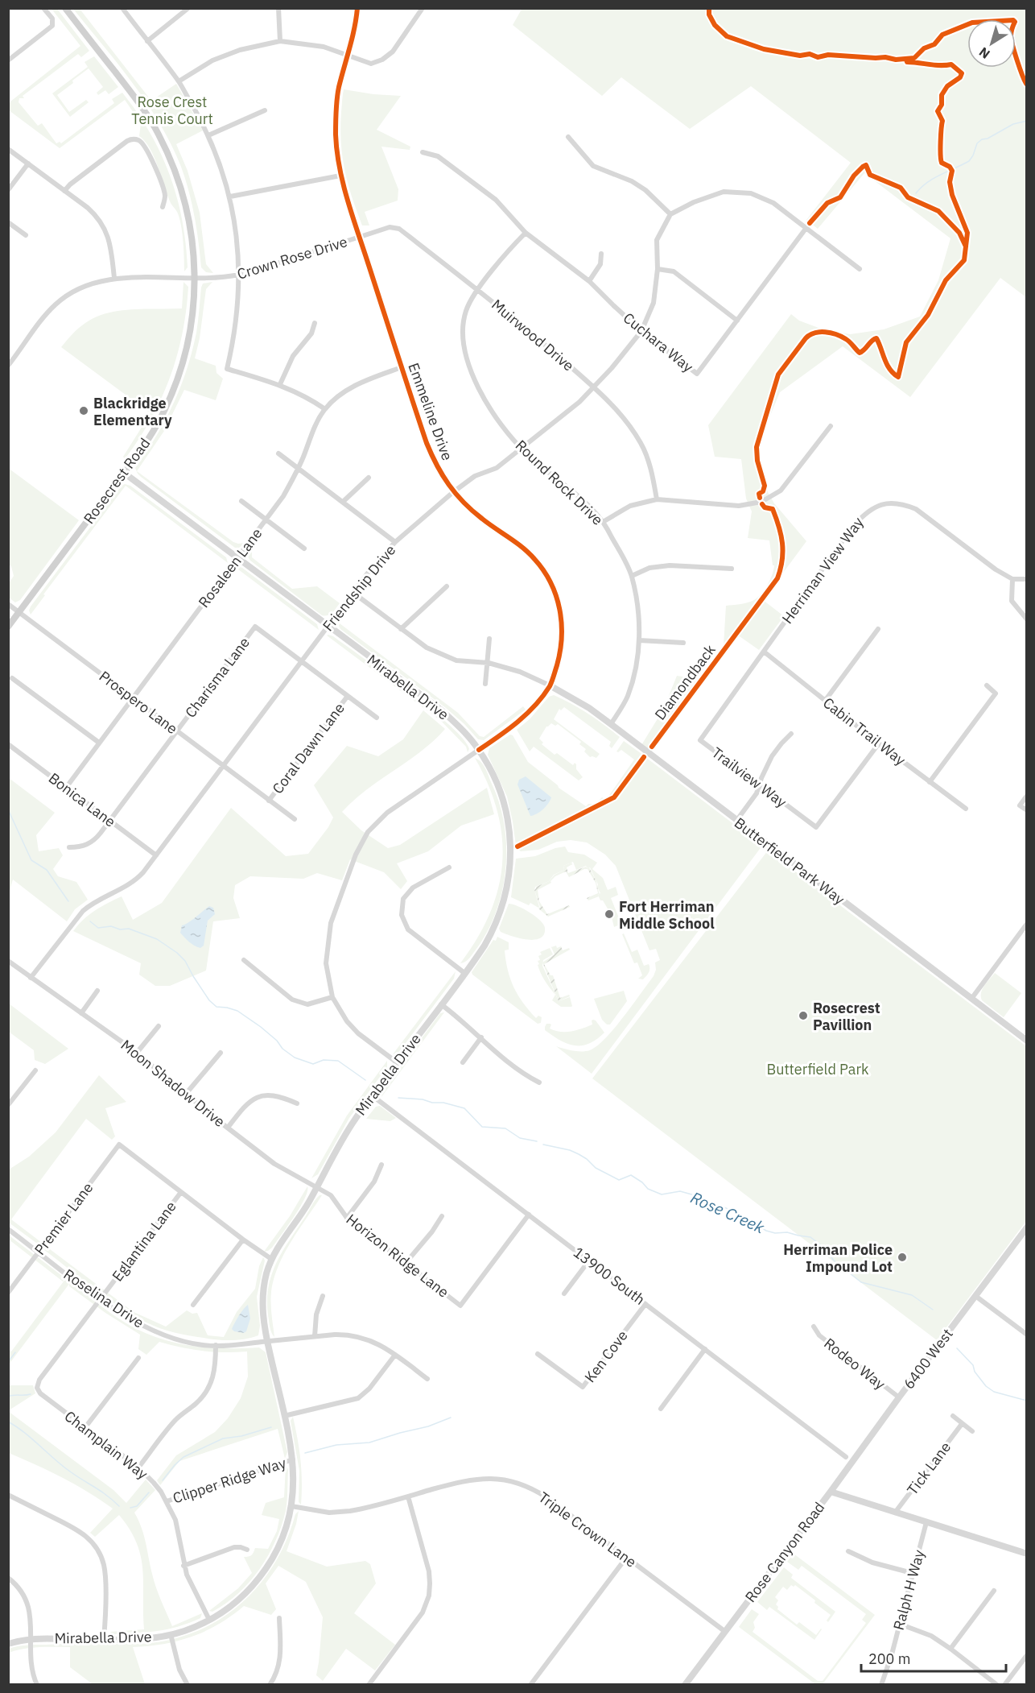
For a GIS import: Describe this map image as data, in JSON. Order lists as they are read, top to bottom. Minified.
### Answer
{"streets":{"main road":["Rosecrest Road"],"street":["Crown Rose Drive","Muirwood Drive","Cuchara Way","Emmeline Drive","Round Rock Drive","Rosaleen Lane","Herriman View Way","Friendship Drive","Charisma Lane","Mirabella Drive","Prospero Lane","Cabin Trail Way","Coral Dawn Lane","Trailview Way","Bonica Lane","Butterfield Park Way","Moon Shadow Drive","Premier Lane","Eglantina Lane","Horizon Ridge Lane","13900 South","Roselina Drive","Ken Cove","6400 West","Rodeo Way","Champlain Way","Tick Lane","Clipper Ridge Way","Triple Crown Lane","Rose Canyon Road","Ralph H Way"],"cycle path":["Diamondback"]},"crossings":[["Crown Rose Drive","Muirwood Drive"],["Crown Rose Drive","Emmeline Drive"],["Crown Rose Drive","Rosecrest Road"],["Muirwood Drive","Emmeline Drive"],["Muirwood Drive","Round Rock Drive"],["Muirwood Drive","Friendship Drive"],["Cuchara Way","Round Rock Drive"],["Cuchara Way","Friendship Drive"],["Emmeline Drive","Rosaleen Lane"],["Emmeline Drive","Friendship Drive"],["Emmeline Drive","Mirabella Drive"],["Emmeline Drive","Butterfield Park Way"],["Rosecrest Road","Mirabella Drive"],["Rosecrest Road","Prospero Lane"],["Round Rock Drive","Friendship Drive"],["Round Rock Drive","Butterfield Park Way"],["Rosaleen Lane","Mirabella Drive"],["Rosaleen Lane","Prospero Lane"],["Rosaleen Lane","Bonica Lane"],["Herriman View Way","Cabin Trail Way"],["Herriman View Way","Trailview Way"],["Friendship Drive","Charisma Lane"],["Friendship Drive","Mirabella Drive"],["Friendship Drive","Prospero Lane"],["Friendship Drive","Bonica Lane"],["Friendship Drive","Moon Shadow Drive"],["Charisma Lane","Prospero Lane"],["Charisma Lane","Bonica Lane"],["Mirabella Drive","Moon Shadow Drive"],["Mirabella Drive","Horizon Ridge Lane"],["Mirabella Drive","13900 South"],["Mirabella Drive","Roselina Drive"],["Mirabella Drive","Champlain Way"],["Mirabella Drive","Clipper Ridge Way"],["Mirabella Drive","Triple Crown Lane"],["Prospero Lane","Coral Dawn Lane"],["Cabin Trail Way","Trailview Way"],["Moon Shadow Drive","Horizon Ridge Lane"],["Premier Lane","Eglantina Lane"],["Premier Lane","Roselina Drive"],["Eglantina Lane","Roselina Drive"],["Eglantina Lane","Champlain Way"],["Horizon Ridge Lane","13900 South"],["13900 South","Ken Cove"],["6400 West","Rodeo Way"],["6400 West","Rose Canyon Road"],["Champlain Way","Clipper Ridge Way"],["Tick Lane","Rose Canyon Road"],["Triple Crown Lane","Rose Canyon Road"],["Rose Canyon Road","Ralph H Way"]],"water":["Rose Creek"],"parks":["Rose Crest Tennis Court","Butterfield Park"],"places":["Blackridge Elementary","Fort Herriman Middle School","Rosecrest Pavillion","Herriman Police Impound Lot"],"scale_bar":"200 m","north":"bottom left"}
